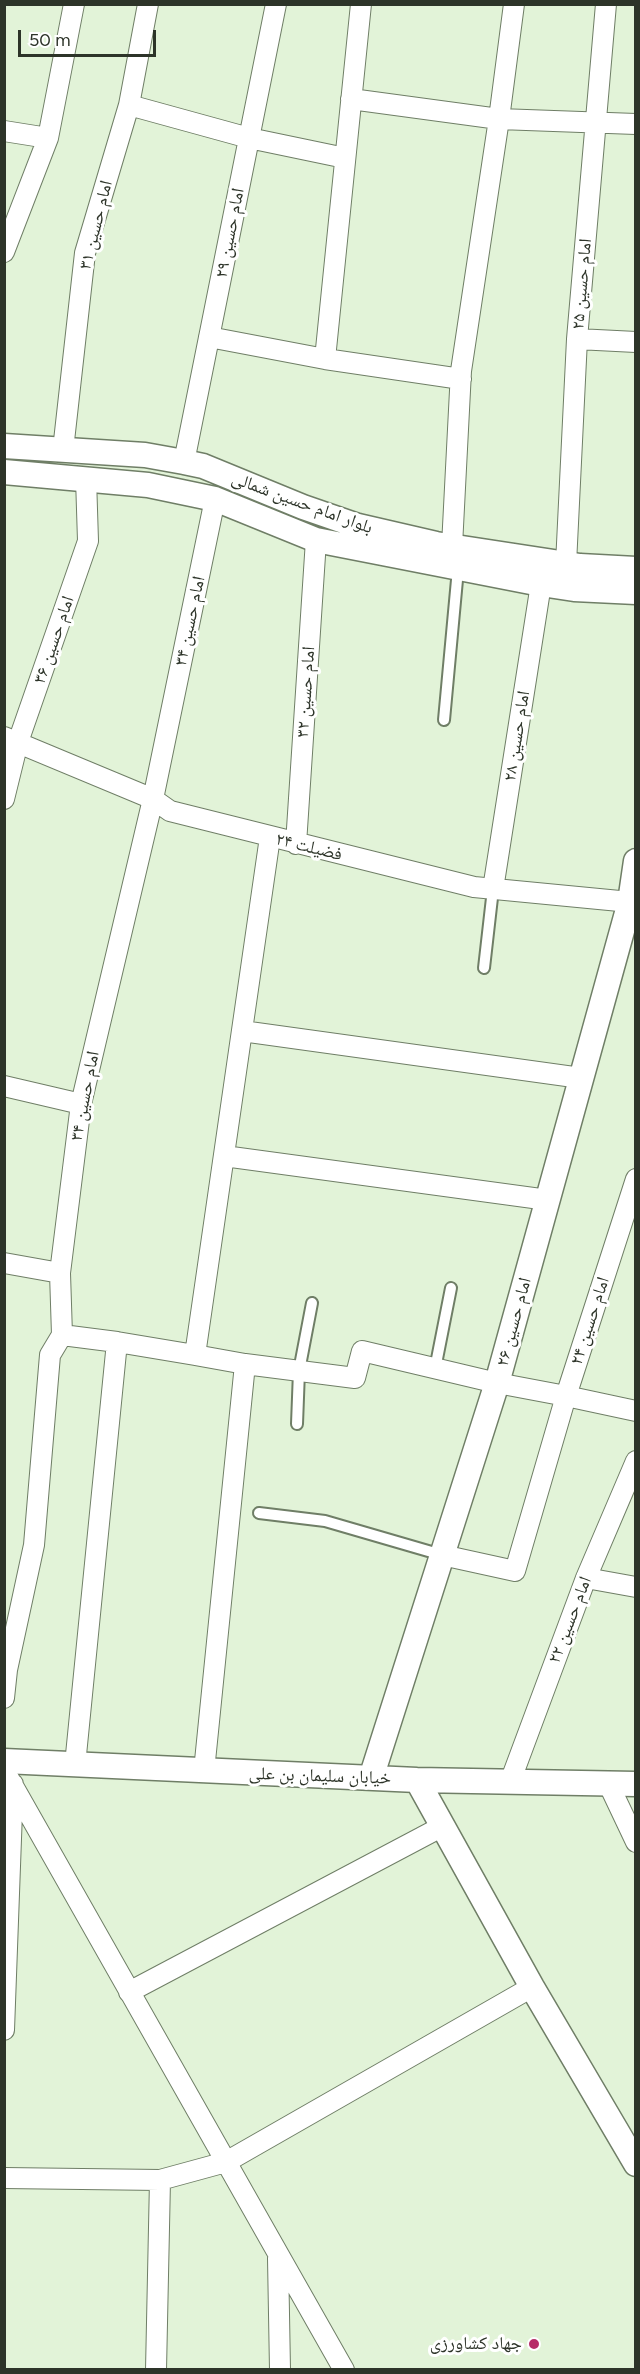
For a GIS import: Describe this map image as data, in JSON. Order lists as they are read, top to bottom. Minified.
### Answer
{"streets":{"street":["امام حسین ۳۱","امام حسین ۲۹","امام حسین ۲۵","بلوار امام حسین شمالی","امام حسین ۳۴","امام حسین ۳۶","امام حسین ۳۲","امام حسین ۲۸","فضیلت ۲۴","امام حسین ۲۴","امام حسین ۲۶","امام حسین ۲۲","خیابان سلیمان بن علی"]},"crossings":[["امام حسین ۳۱","بلوار امام حسین شمالی"],["امام حسین ۲۹","بلوار امام حسین شمالی"],["امام حسین ۲۵","بلوار امام حسین شمالی"],["بلوار امام حسین شمالی","امام حسین ۳۴"],["بلوار امام حسین شمالی","امام حسین ۳۶"],["بلوار امام حسین شمالی","امام حسین ۳۲"],["بلوار امام حسین شمالی","امام حسین ۲۸"],["امام حسین ۳۴","فضیلت ۲۴"],["امام حسین ۳۶","فضیلت ۲۴"],["امام حسین ۳۲","فضیلت ۲۴"],["امام حسین ۲۸","فضیلت ۲۴"],["فضیلت ۲۴","امام حسین ۲۶"],["امام حسین ۲۴","امام حسین ۲۶"],["امام حسین ۲۶","خیابان سلیمان بن علی"],["امام حسین ۲۲","خیابان سلیمان بن علی"]],"places":["جهاد کشاورزی"],"scale_bar":"50 m"}
